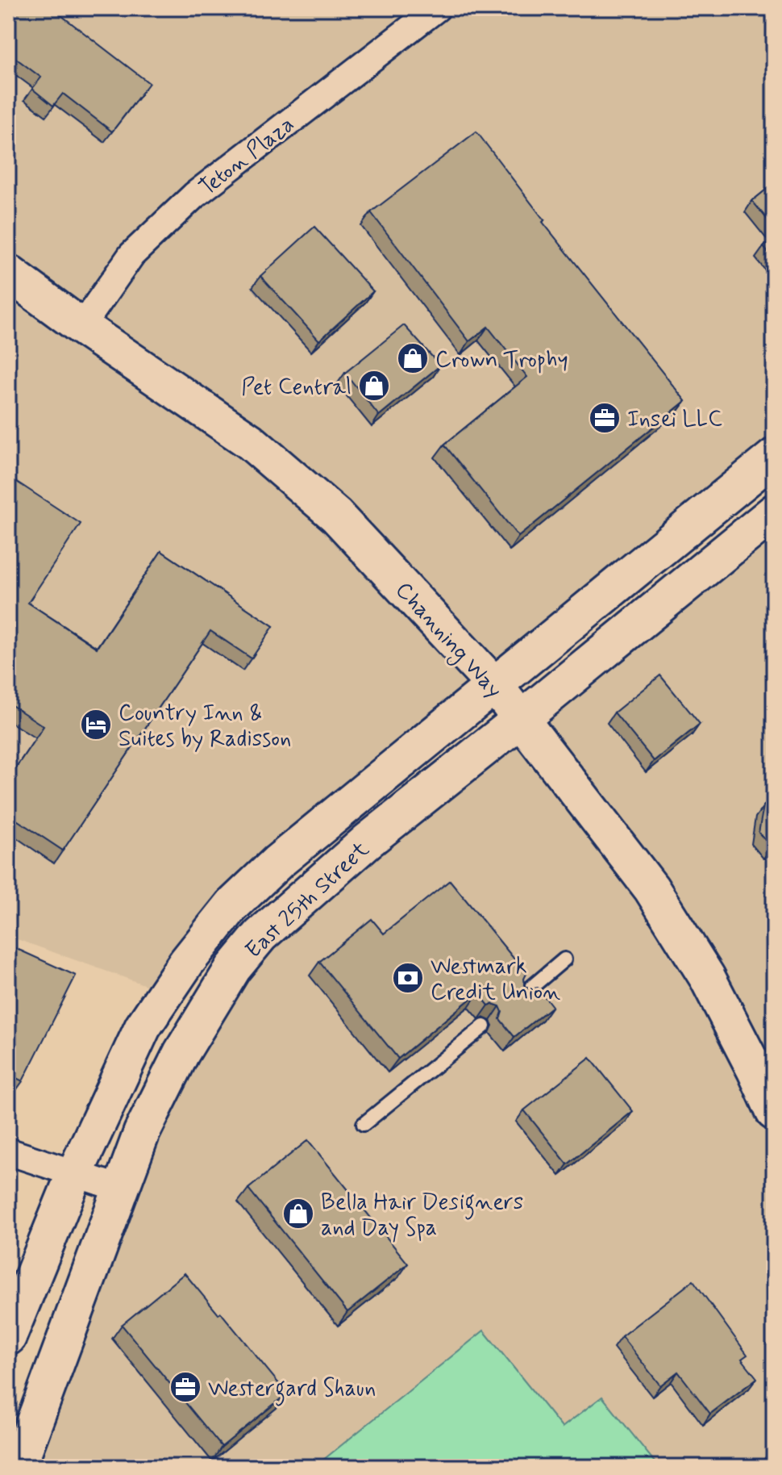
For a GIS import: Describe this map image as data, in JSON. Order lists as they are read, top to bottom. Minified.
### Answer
{"streets":{"street":["Teton Plaza","Channing Way","East 25th Street"]},"crossings":[["Teton Plaza","Channing Way"],["Channing Way","East 25th Street"]],"places":{"shop":["Crown Trophy","Pet Central","Bella Hair Designers and Day Spa"],"office":["Insei LLC","Westergard Shaun"],"hotel":["Country Inn & Suites by Radisson"],"bank":["Westmark Credit Union"]}}
